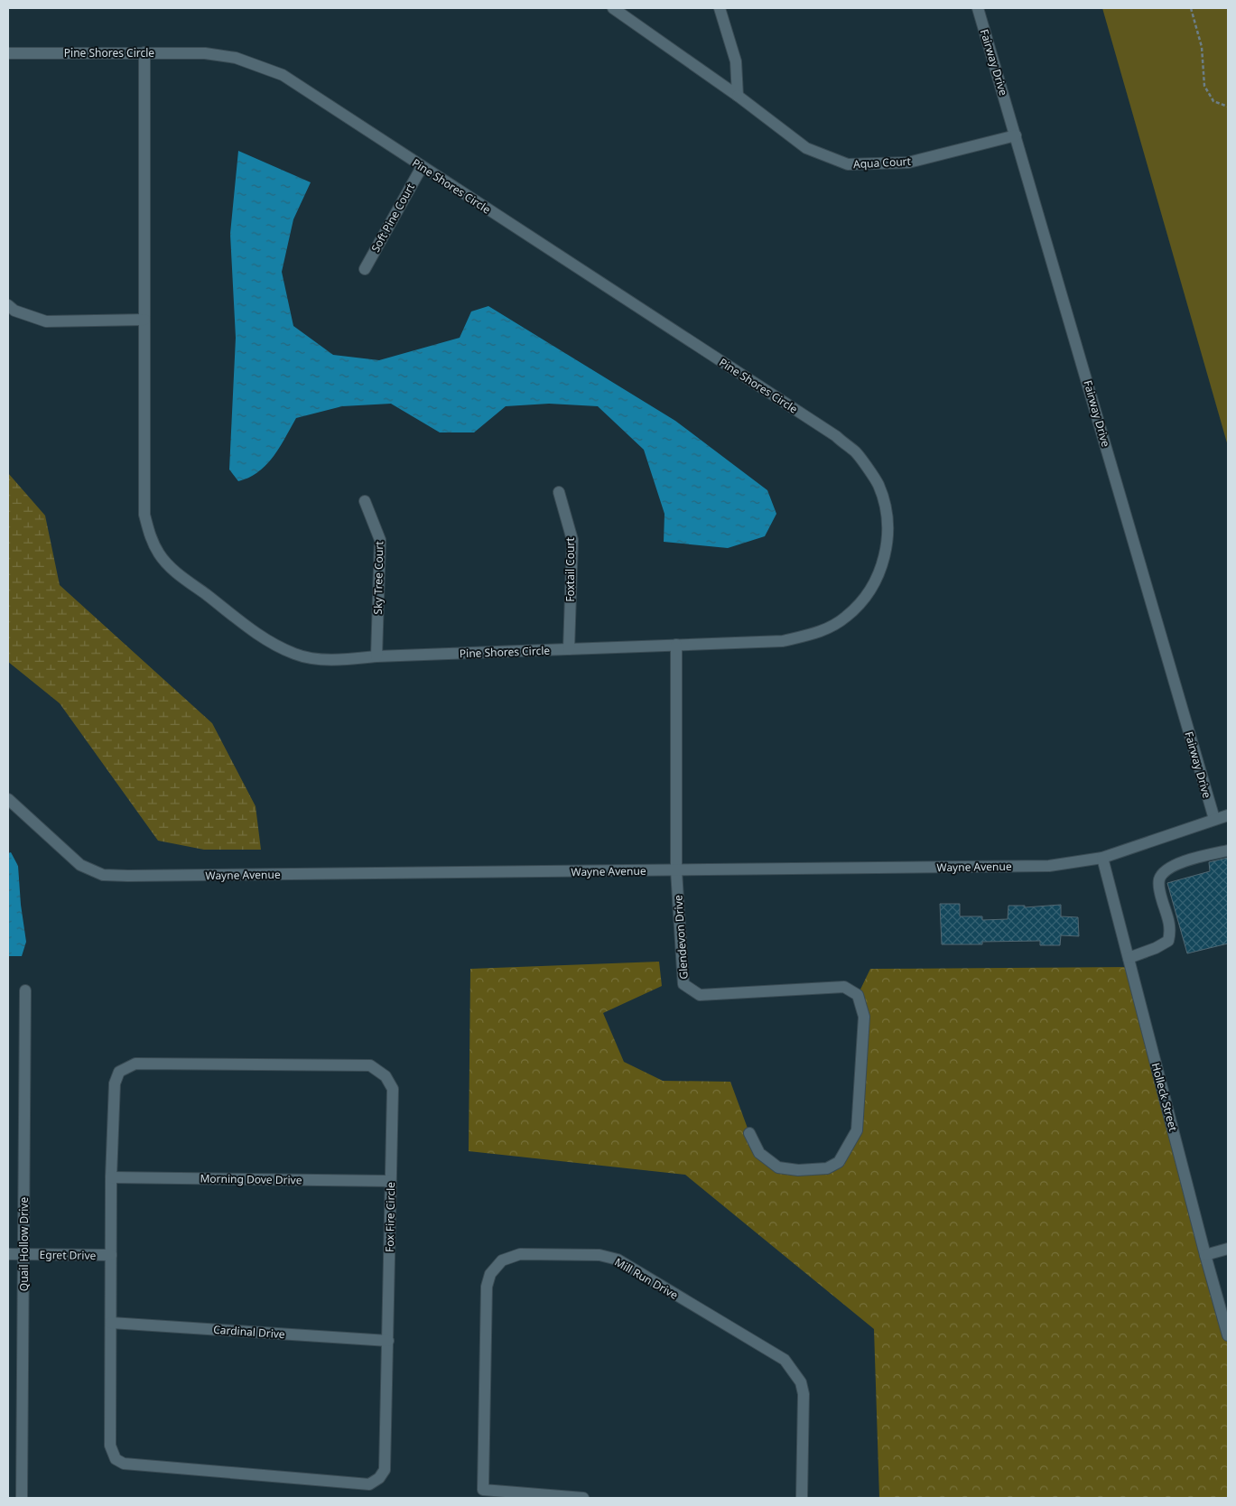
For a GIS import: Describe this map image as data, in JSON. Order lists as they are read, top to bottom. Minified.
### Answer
{"streets":{"street":["Pine Shores Circle","Fairway Drive","Aqua Court","Soft Pine Court","Foxtail Court","Sky Tree Court","Wayne Avenue","Glendevon Drive","Holleck Street","Morning Dove Drive","Fox Fire Circle","Quail Hollow Drive","Egret Drive","Mill Run Drive","Cardinal Drive"]},"crossings":[["Pine Shores Circle","Soft Pine Court"],["Pine Shores Circle","Foxtail Court"],["Pine Shores Circle","Sky Tree Court"],["Pine Shores Circle","Glendevon Drive"],["Fairway Drive","Aqua Court"],["Fairway Drive","Wayne Avenue"],["Wayne Avenue","Glendevon Drive"],["Wayne Avenue","Holleck Street"],["Morning Dove Drive","Fox Fire Circle"],["Fox Fire Circle","Egret Drive"],["Fox Fire Circle","Cardinal Drive"],["Quail Hollow Drive","Egret Drive"]]}
